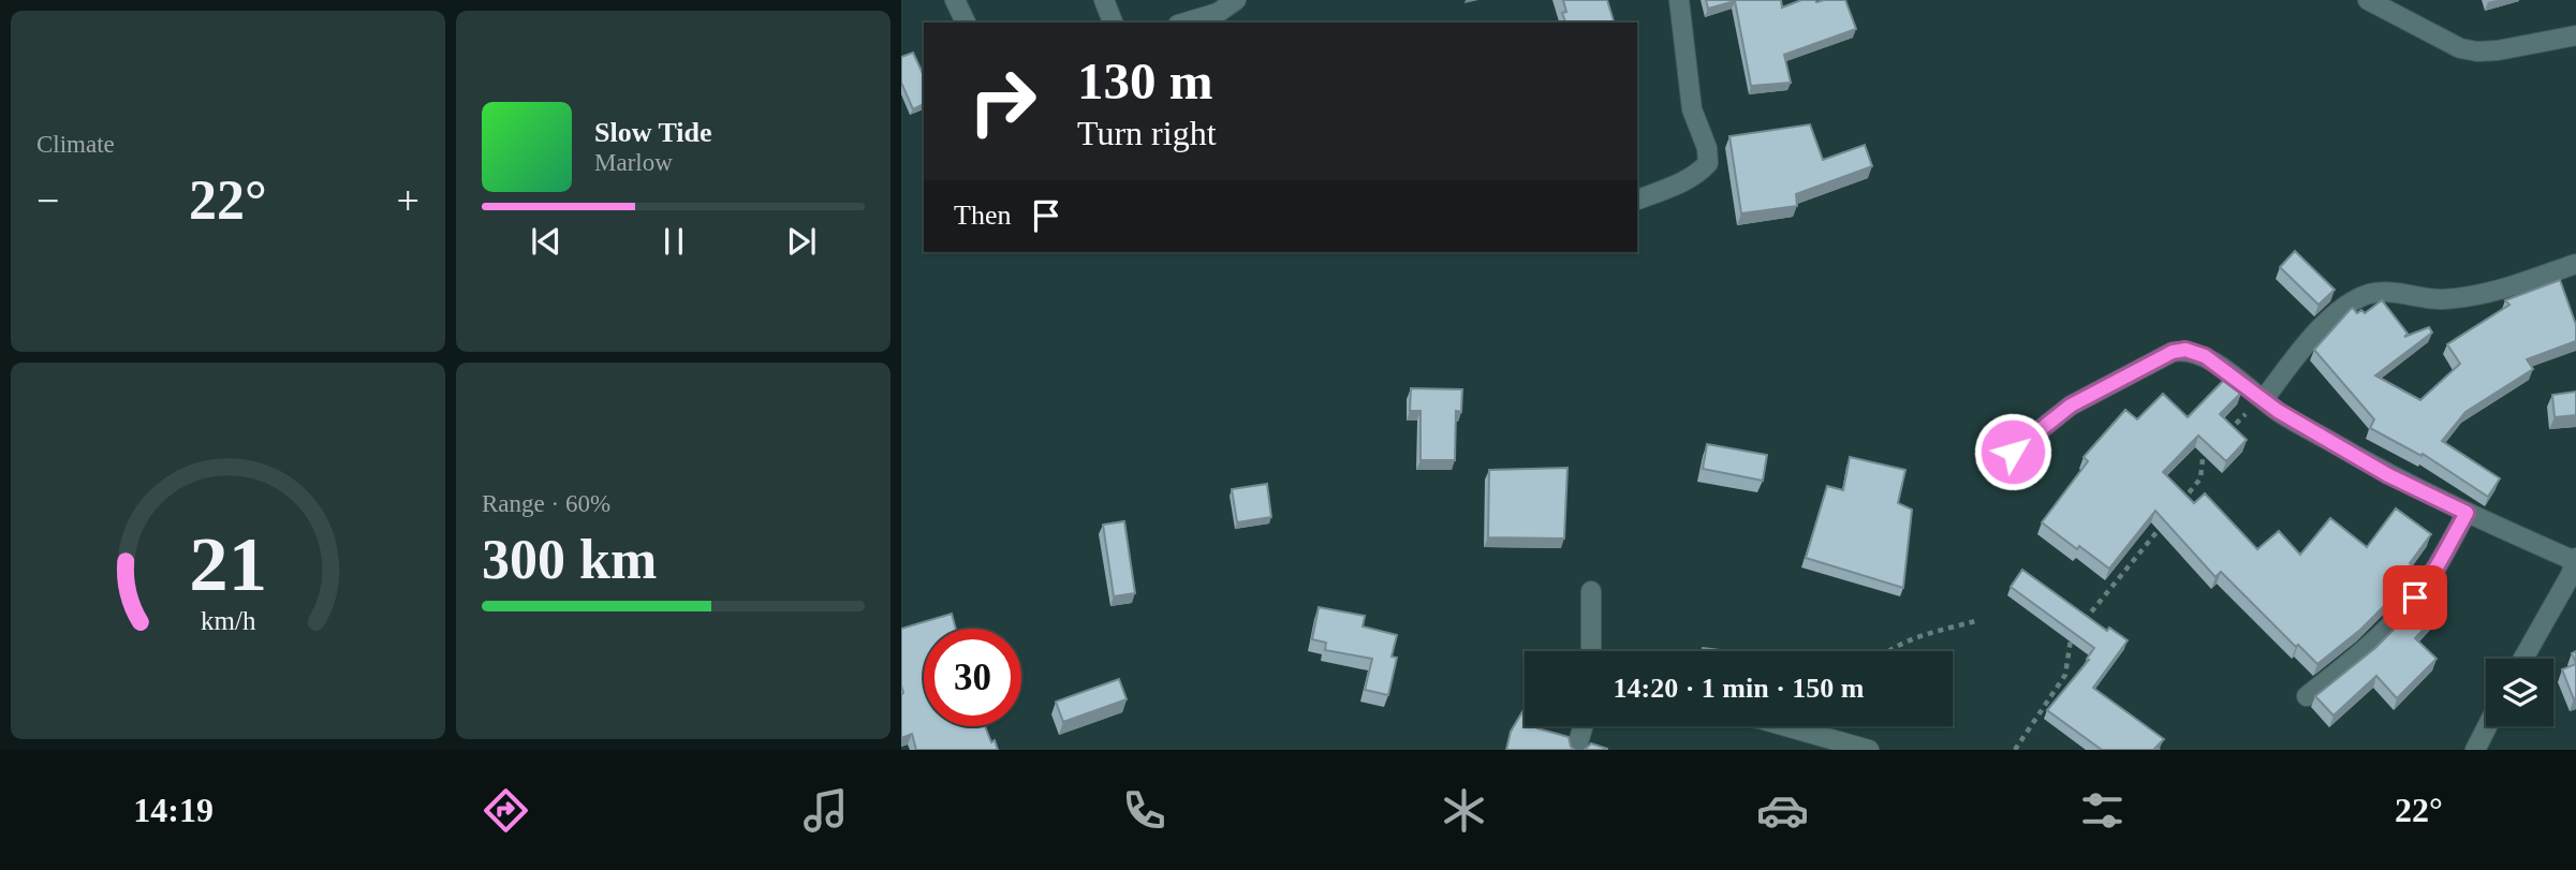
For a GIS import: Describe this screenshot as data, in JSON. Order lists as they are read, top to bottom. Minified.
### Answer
{"page":{"tile":["Climate",["Range · 60%","300 km"]],"turn":["130 m","Turn right"],"song":["Slow Tide","Marlow"],"heat":["−","22°","+"],"then":"Then","limit":"30","trip":"14:20 · 1 min · 150 m","tabs":["14:19","22°"],"gauge":["21","km/h"]}}
